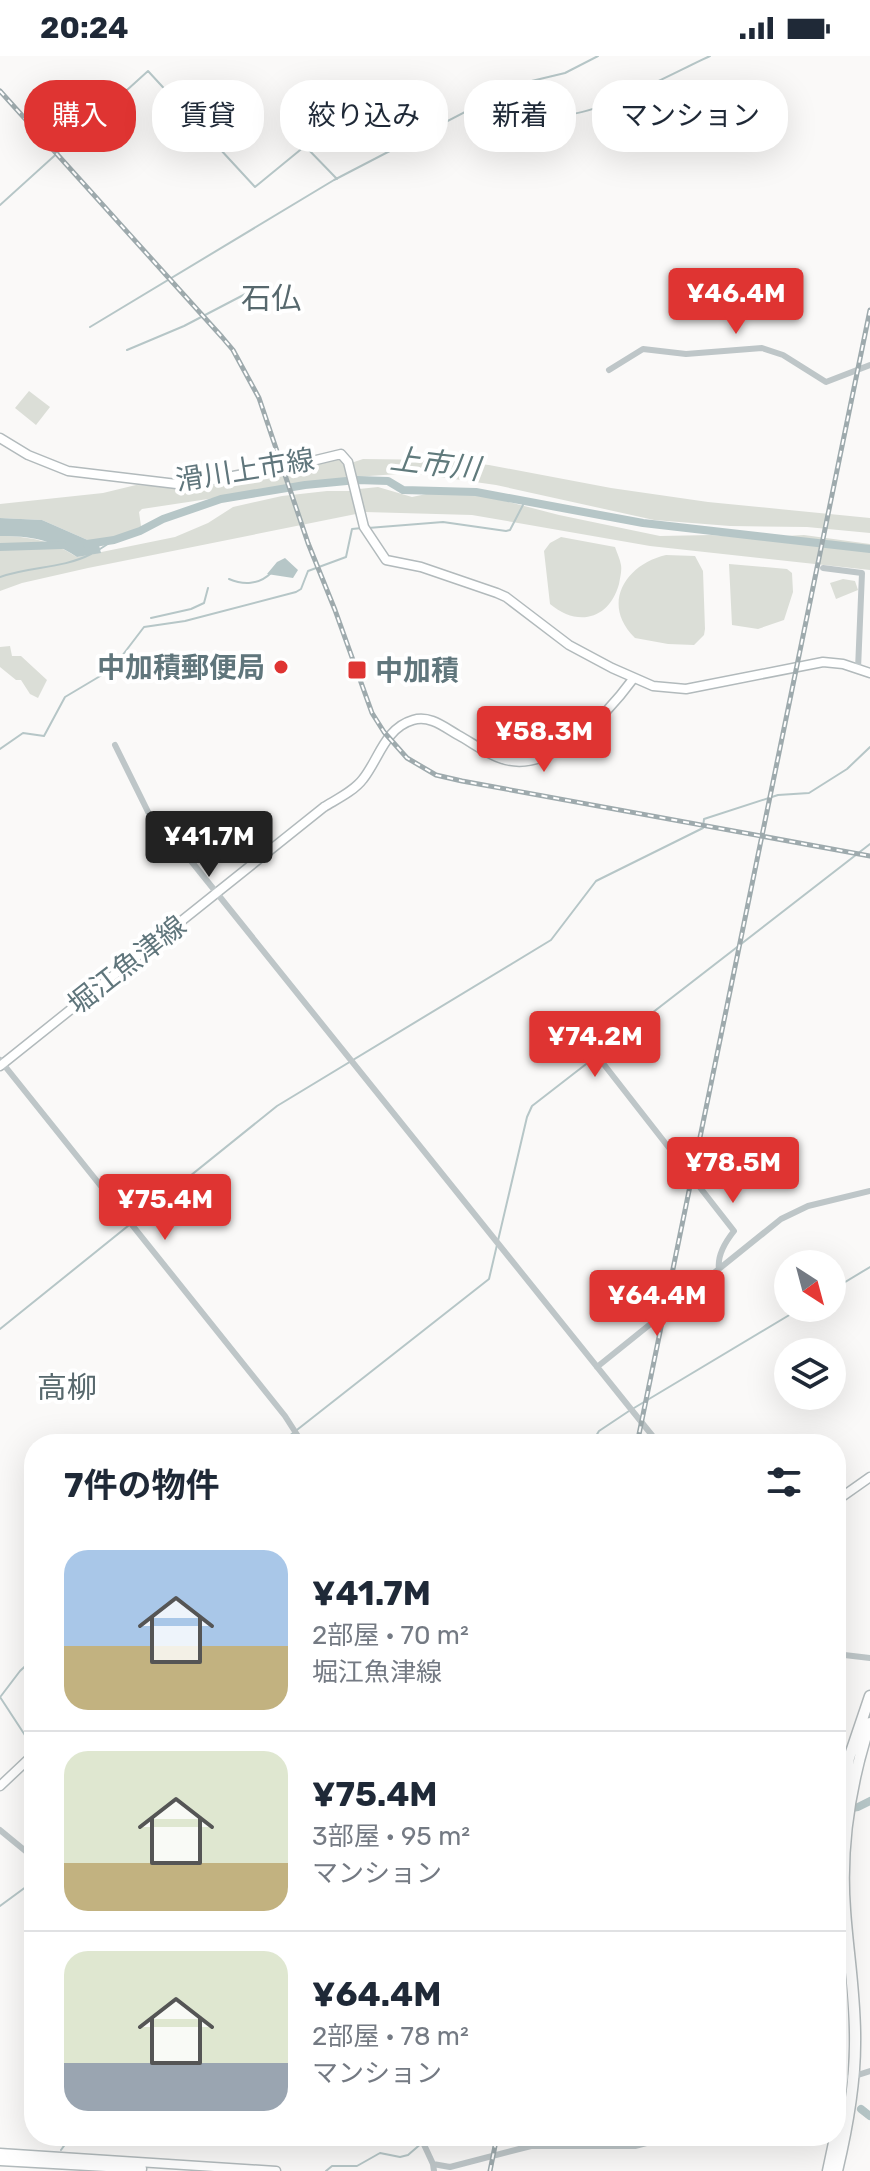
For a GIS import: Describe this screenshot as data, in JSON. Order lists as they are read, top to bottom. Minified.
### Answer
{"streets":{"main road":["滑川上市線","堀江魚津線"]},"crossings":[["滑川上市線","堀江魚津線"]],"districts":["石仏","高柳"],"water":["上市川"],"places":{"other":["中加積郵便局"],"transit":["中加積"]},"north":"bottom right","page":{"status":"20:24","chip":["購入","賃貸","絞り込み","新着","マンション"],"price":["¥46.4M","¥58.3M","¥41.7M","¥74.2M","¥78.5M","¥75.4M","¥64.4M"],"heading":"7件の物件","list":[{"name":"¥41.7M","note":"2部屋 · 70 m² · 堀江魚津線"},{"name":"¥75.4M","note":"3部屋 · 95 m² · マンション"},{"name":"¥64.4M","note":"2部屋 · 78 m² · マンション"}]}}
